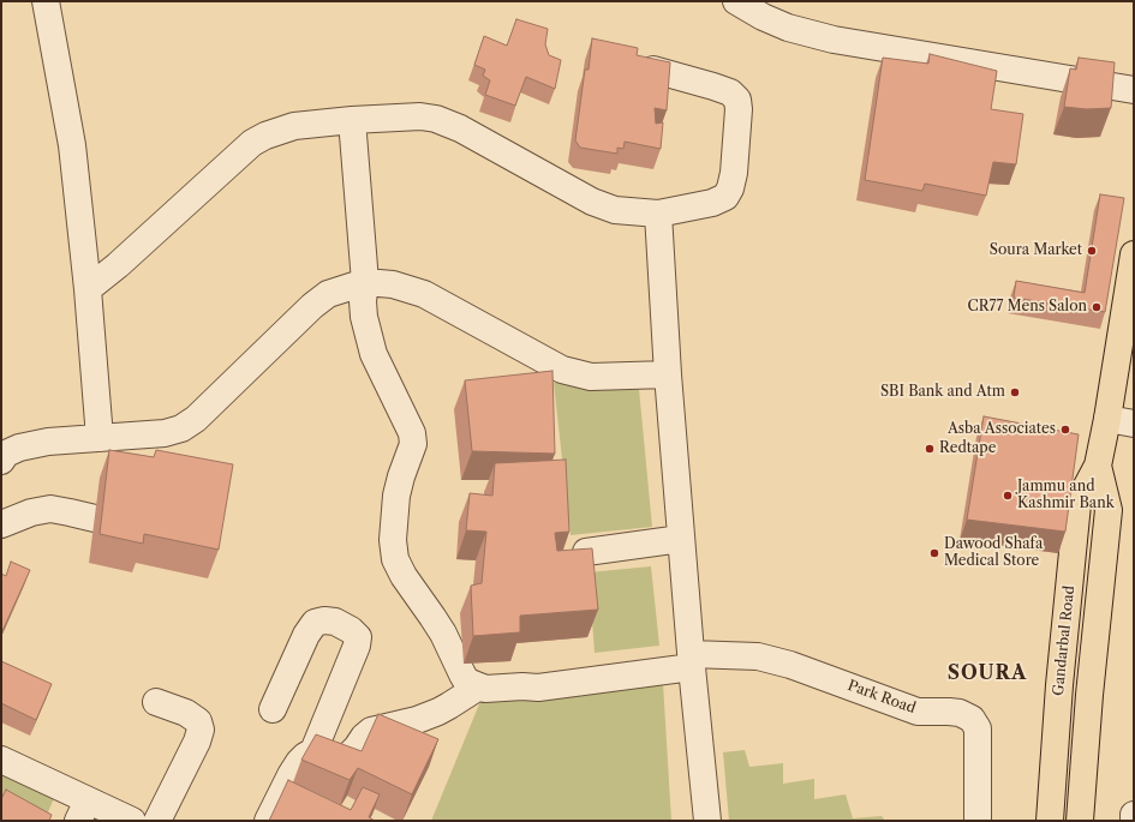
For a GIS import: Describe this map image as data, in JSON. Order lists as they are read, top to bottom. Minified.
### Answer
{"streets":{"main road":["Gandarbal Road"],"street":["Park Road"]},"districts":["SOURA"],"places":["Soura Market","CR77 Mens Salon","SBI Bank and Atm","Asba Associates","Redtape","Jammu and Kashmir Bank","Dawood Shafa Medical Store"]}
